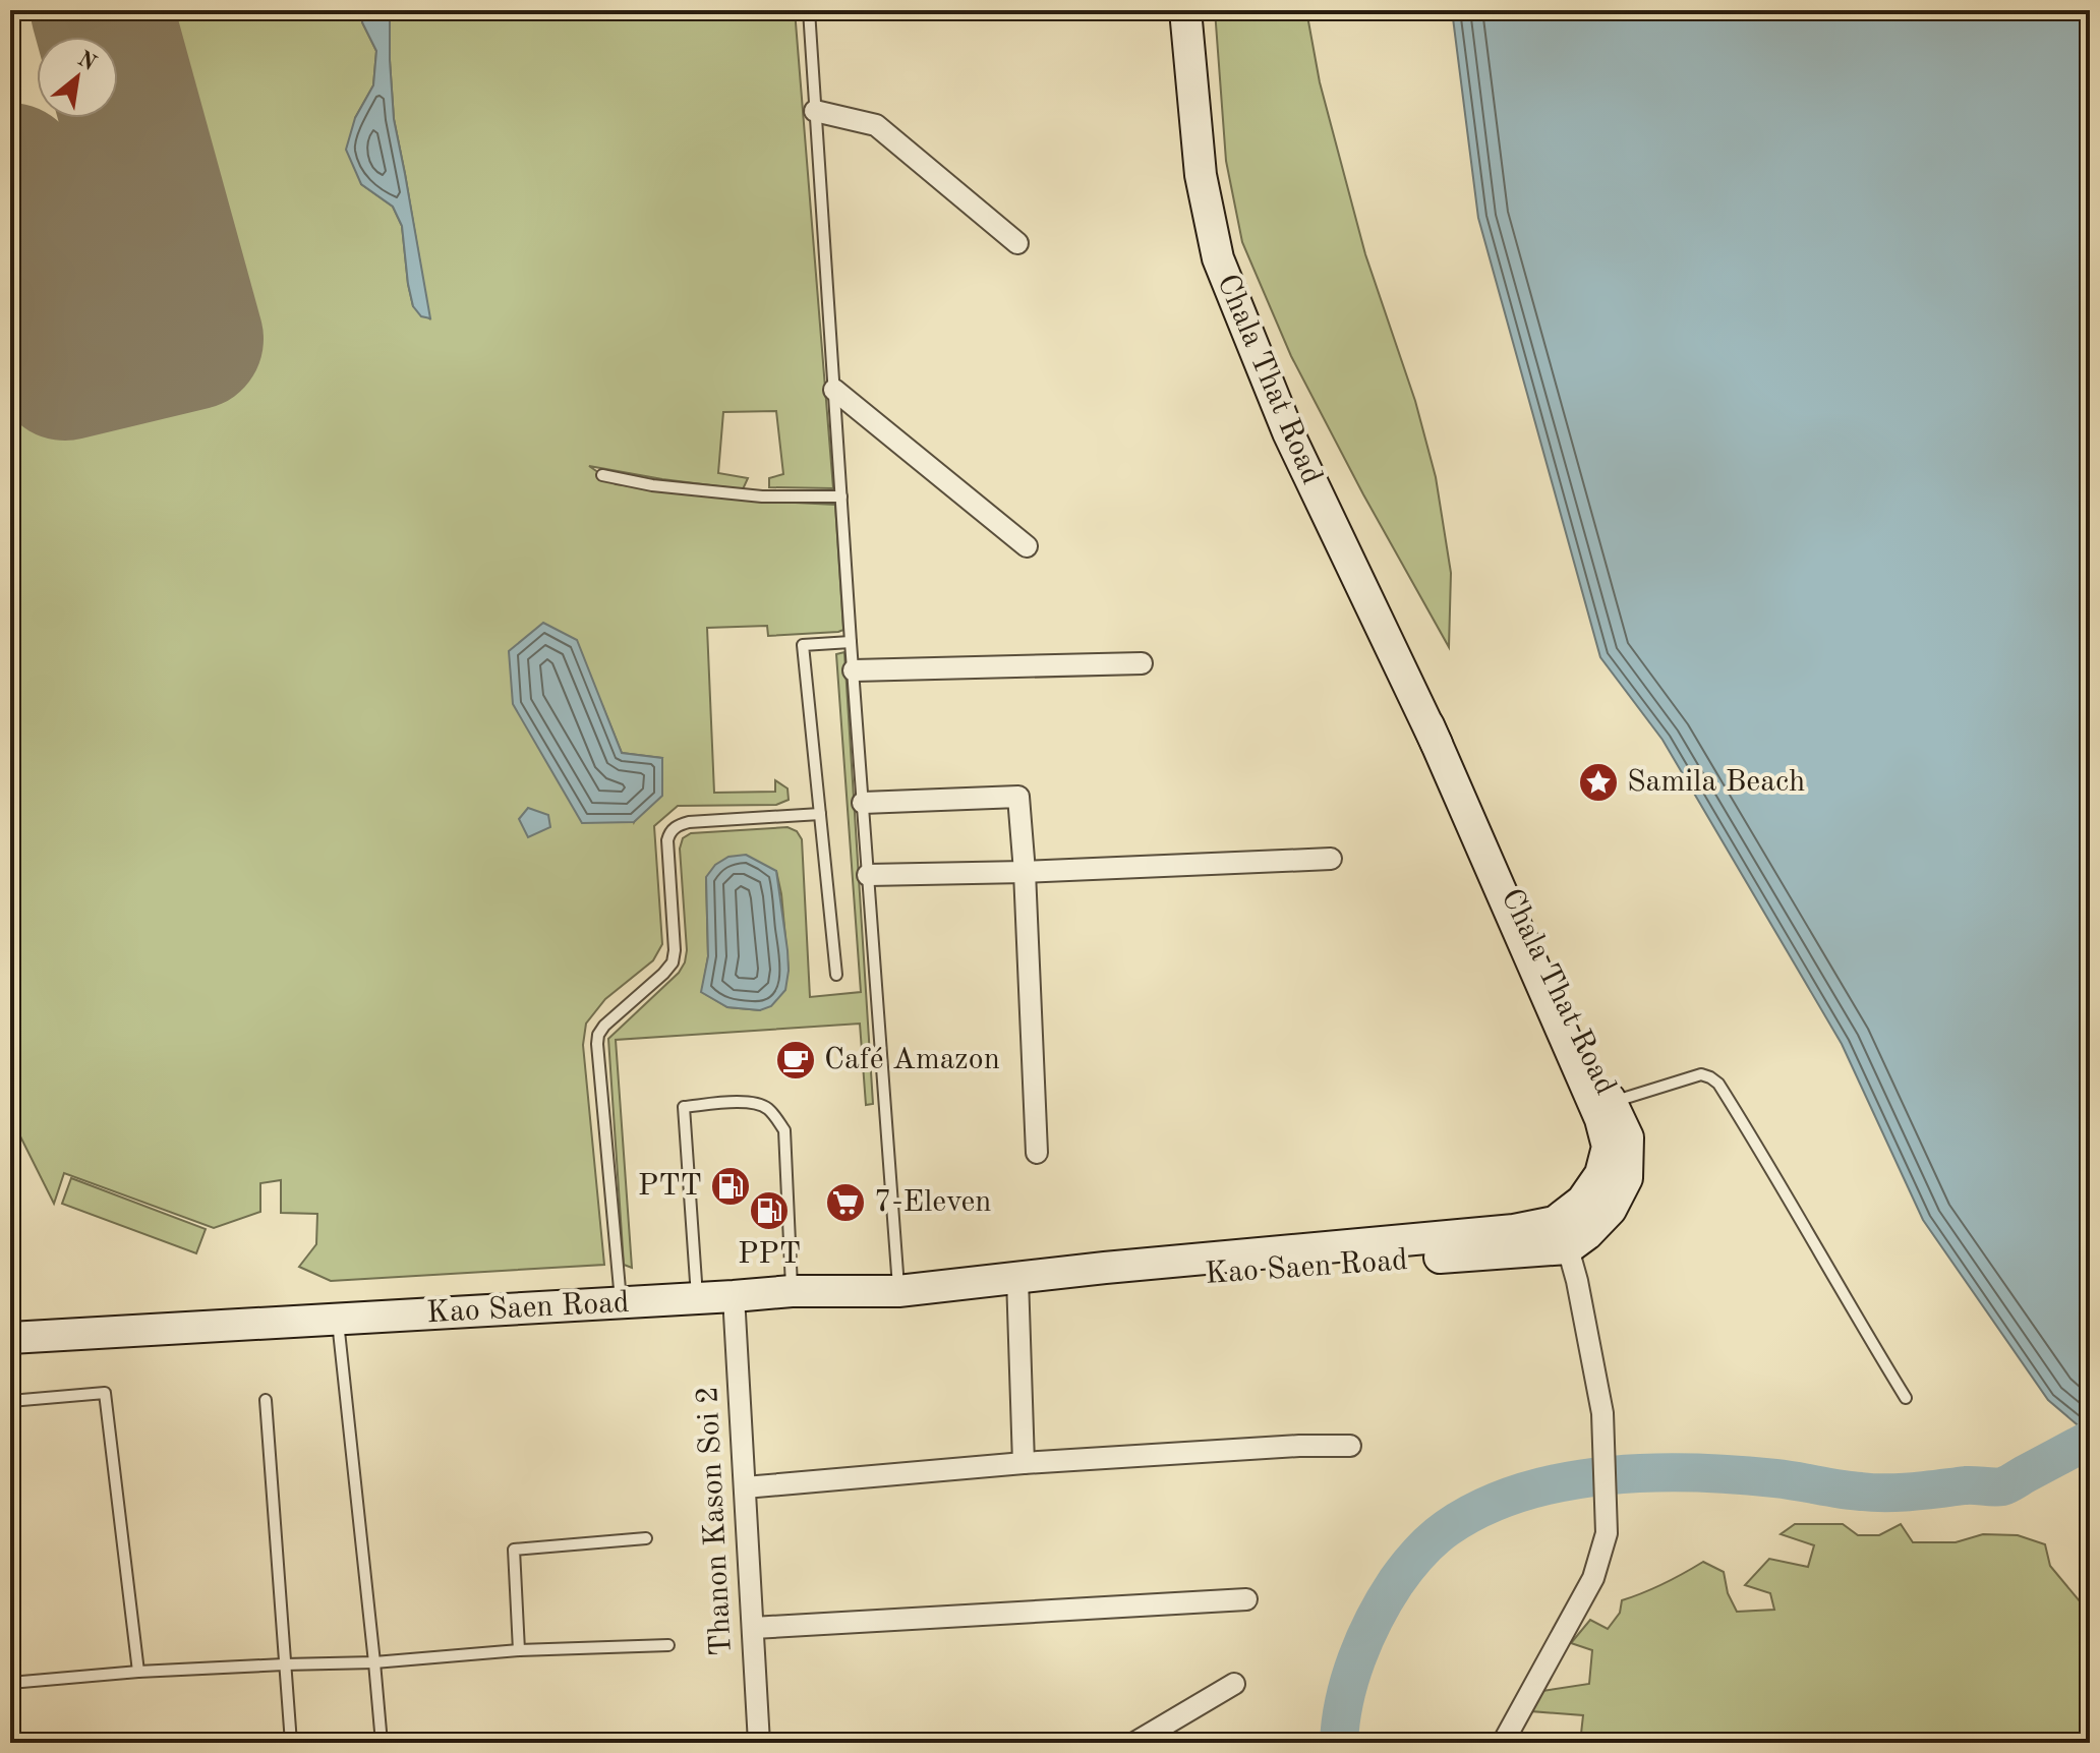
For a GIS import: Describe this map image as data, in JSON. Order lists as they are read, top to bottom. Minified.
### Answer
{"streets":{"main road":["Chala That Road","Kao Saen Road"],"street":["Thanon Kason Soi 2"]},"crossings":[["Chala That Road","Kao Saen Road"],["Kao Saen Road","Thanon Kason Soi 2"]],"places":{"place":["Samila Beach"],"cafe":["Café Amazon"],"fuel station":["PTT","PPT"],"supermarket":["7-Eleven"]},"north":"top right"}
